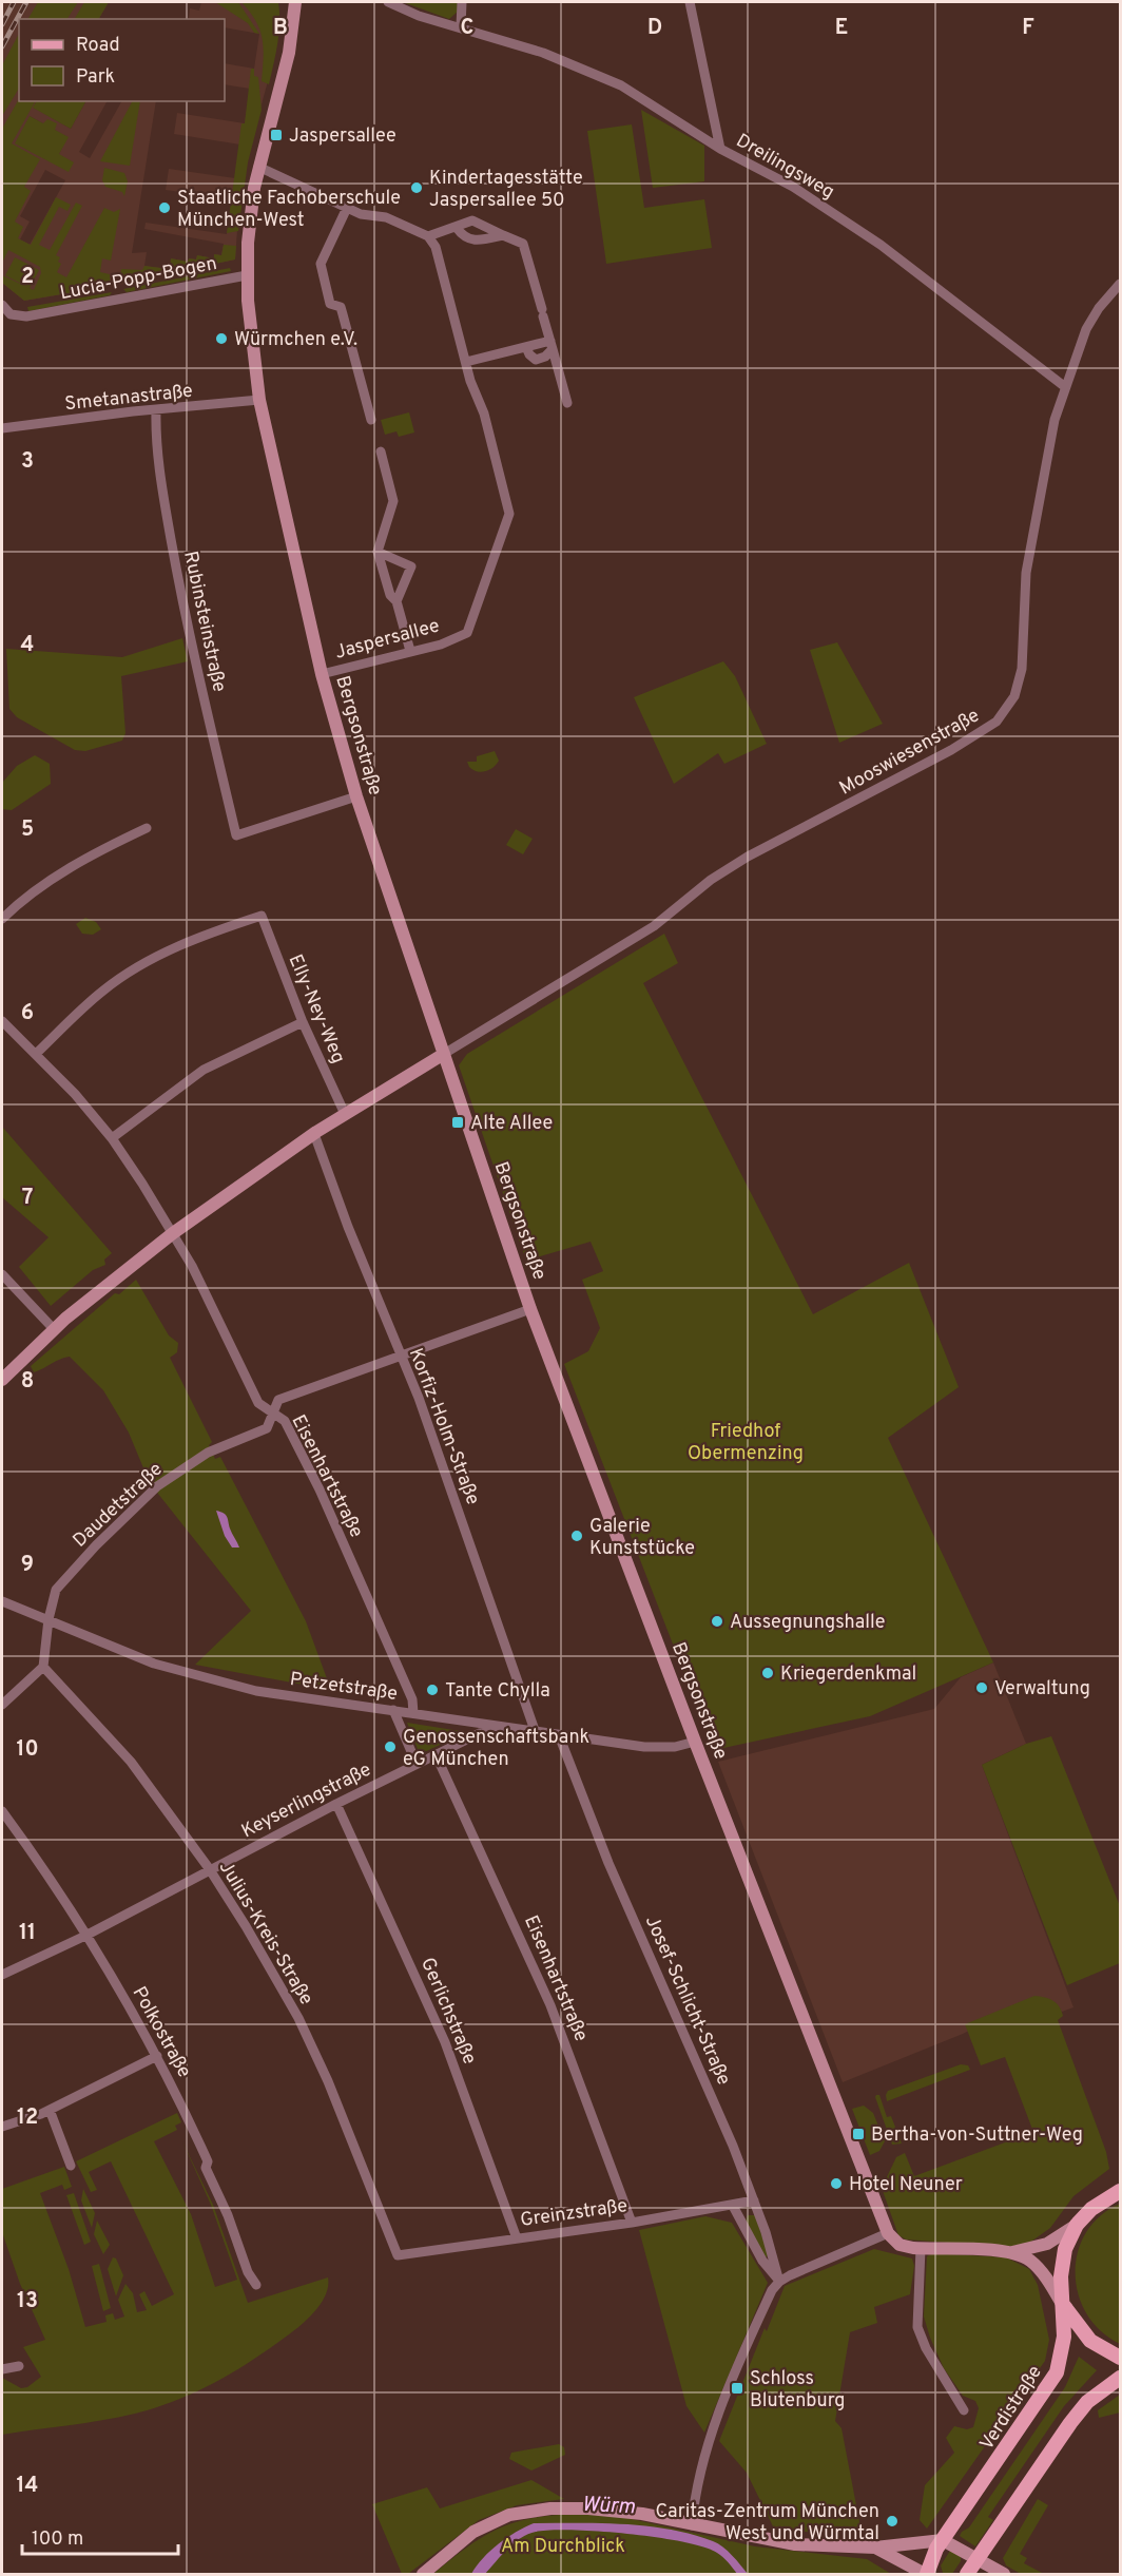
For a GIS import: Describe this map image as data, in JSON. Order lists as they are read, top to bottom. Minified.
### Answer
{"streets":{"main road":["Verdistraße"],"street":["Dreilingsweg","Lucia-Popp-Bogen","Smetanastraße","Rubinsteinstraße","Jaspersallee","Bergsonstraße","Mooswiesenstraße","Elly-Ney-Weg","Korfiz-Holm-Straße","Eisenhartstraße","Daudetstraße","Petzetstraße","Keyserlingstraße","Julius-Kreis-Straße","Josef-Schlicht-Straße","Gerlichstraße","Polkostraße","Greinzstraße"]},"crossings":[["Dreilingsweg","Mooswiesenstraße"],["Lucia-Popp-Bogen","Bergsonstraße"],["Smetanastraße","Rubinsteinstraße"],["Smetanastraße","Bergsonstraße"],["Rubinsteinstraße","Bergsonstraße"],["Jaspersallee","Bergsonstraße"],["Bergsonstraße","Mooswiesenstraße"],["Bergsonstraße","Daudetstraße"],["Bergsonstraße","Petzetstraße"],["Korfiz-Holm-Straße","Daudetstraße"],["Korfiz-Holm-Straße","Petzetstraße"],["Eisenhartstraße","Daudetstraße"],["Eisenhartstraße","Petzetstraße"],["Eisenhartstraße","Keyserlingstraße"],["Eisenhartstraße","Greinzstraße"],["Daudetstraße","Petzetstraße"],["Daudetstraße","Julius-Kreis-Straße"],["Petzetstraße","Keyserlingstraße"],["Petzetstraße","Josef-Schlicht-Straße"],["Keyserlingstraße","Julius-Kreis-Straße"],["Keyserlingstraße","Gerlichstraße"],["Keyserlingstraße","Polkostraße"],["Julius-Kreis-Straße","Greinzstraße"],["Josef-Schlicht-Straße","Greinzstraße"],["Gerlichstraße","Greinzstraße"]],"water":["Würm"],"parks":["Friedhof Obermenzing","Am Durchblick"],"places":{"transit":["Jaspersallee","Alte Allee","Bertha-von-Suttner-Weg","Schloss Blutenburg"],"other":["Kindertagesstätte Jaspersallee 50","Staatliche Fachoberschule München-West","Würmchen e.V.","Galerie Kunststücke","Aussegnungshalle","Kriegerdenkmal","Verwaltung","Tante Chylla","Genossenschaftsbank eG München","Hotel Neuner","Caritas-Zentrum München West und Würmtal"]},"legend":["Road","Park"],"scale_bar":"100 m","grid":{"columns":["B","C","D","E","F"],"rows":["2","3","4","5","6","7","8","9","10","11","12","13","14"]}}
